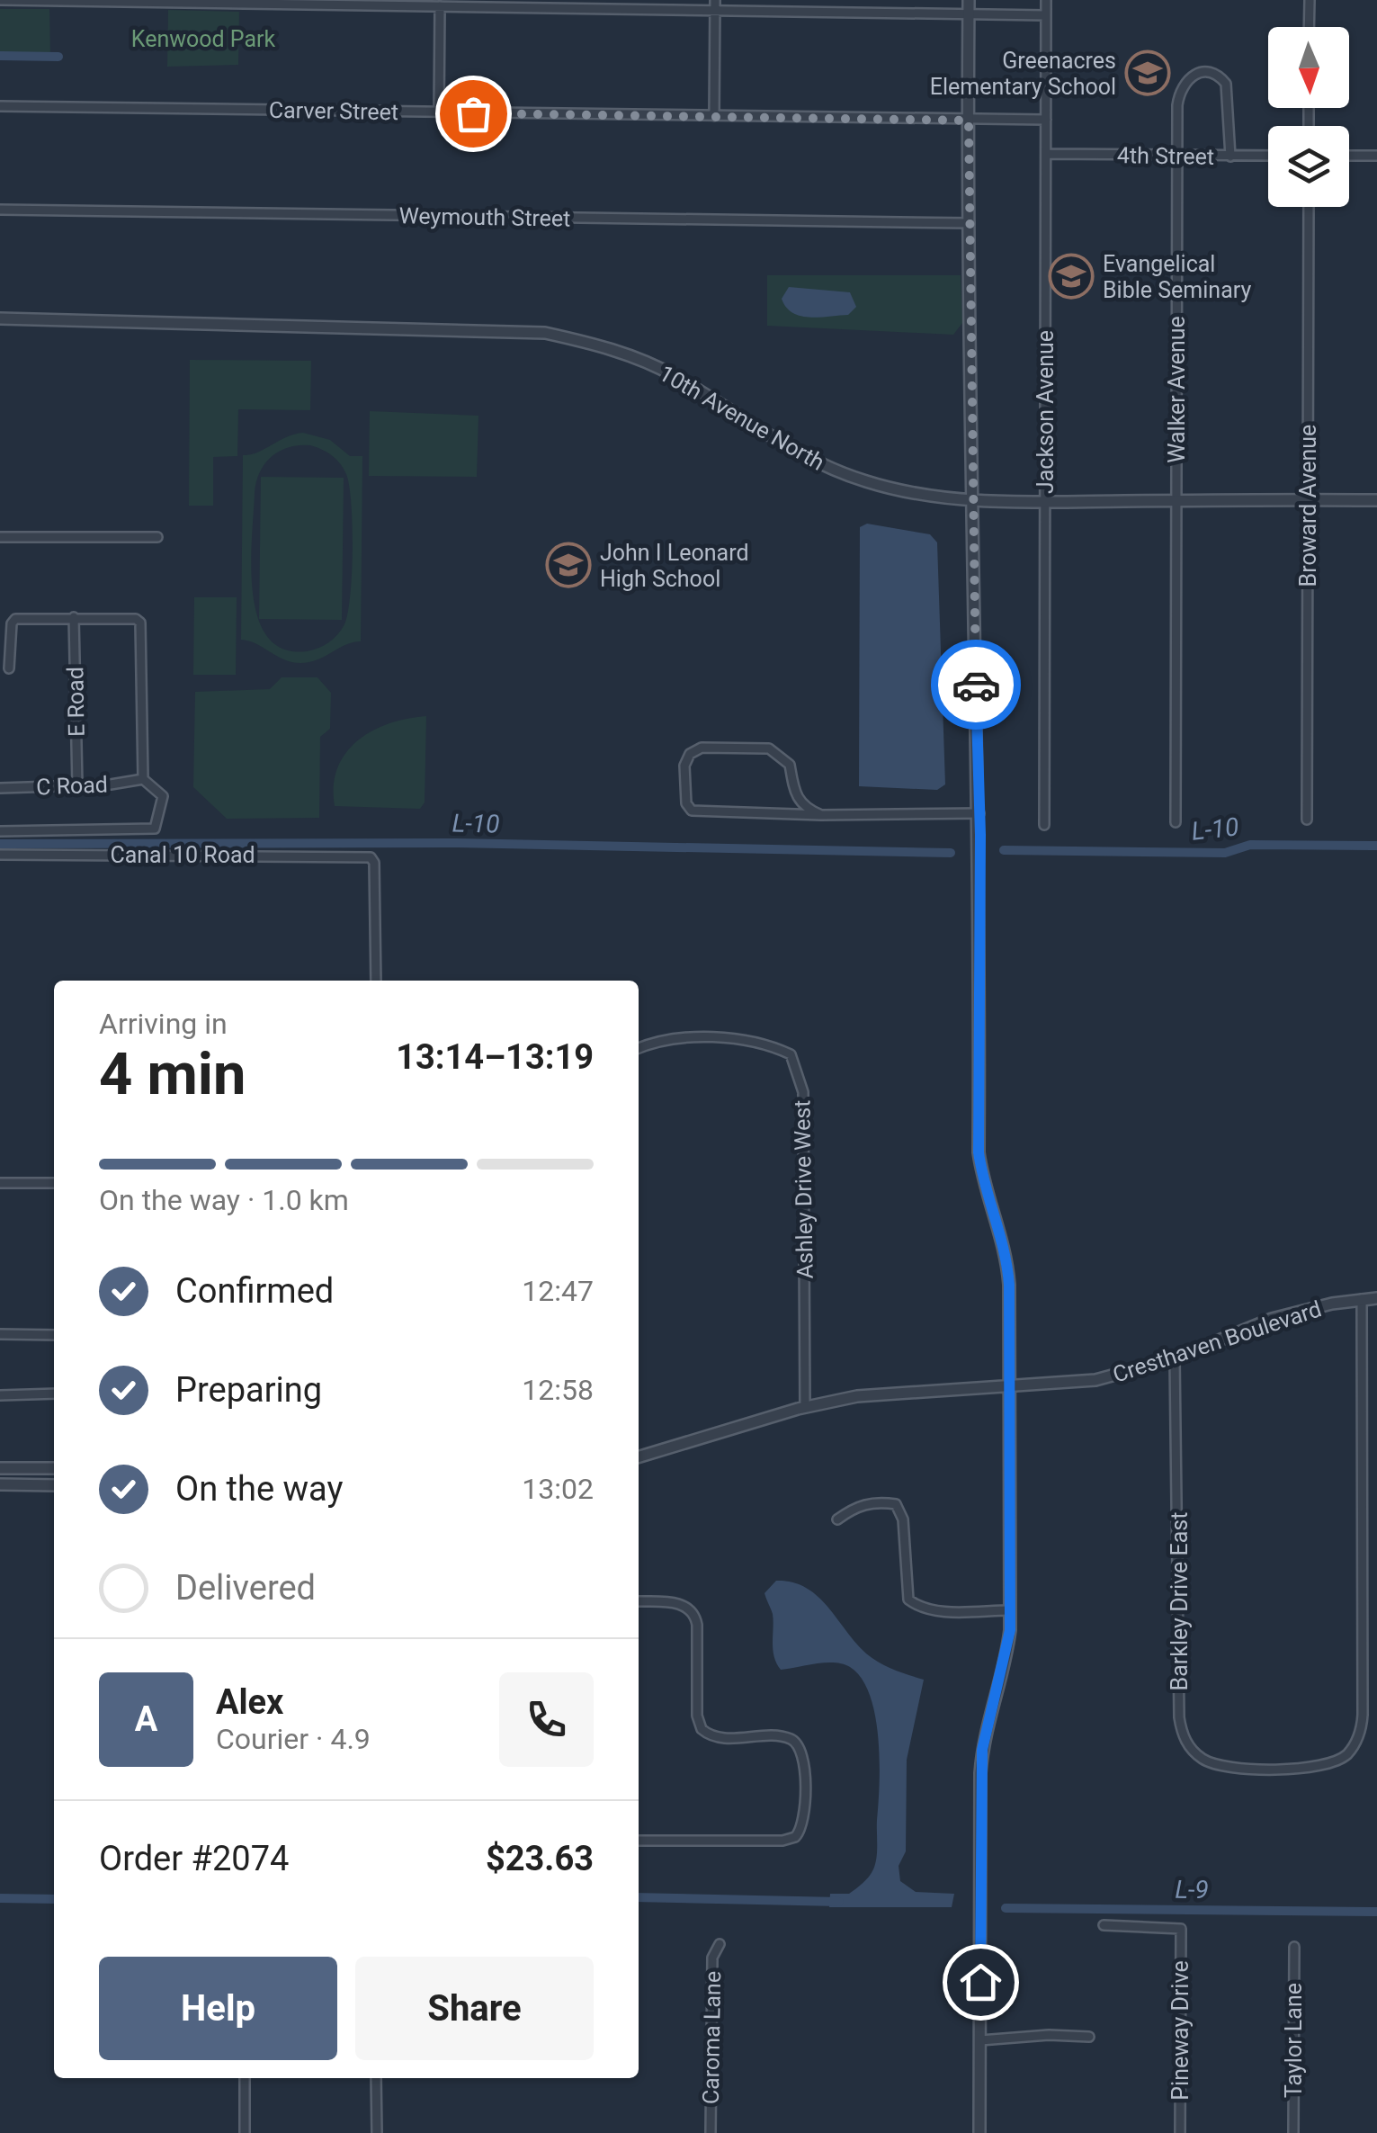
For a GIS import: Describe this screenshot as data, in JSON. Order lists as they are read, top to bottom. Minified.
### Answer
{"streets":{"street":["Carver Street","4th Street","Weymouth Street","Walker Avenue","Jackson Avenue","10th Avenue North","Broward Avenue","E Road","C Road","Canal 10 Road","Ashley Drive West","Cresthaven Boulevard","Barkley Drive East","Pineway Drive","Caroma Lane","Taylor Lane"]},"crossings":[["Carver Street","Jackson Avenue"],["4th Street","Walker Avenue"],["4th Street","Jackson Avenue"],["Walker Avenue","10th Avenue North"],["Jackson Avenue","10th Avenue North"],["10th Avenue North","Broward Avenue"],["E Road","C Road"],["Ashley Drive West","Cresthaven Boulevard"],["Cresthaven Boulevard","Barkley Drive East"]],"water":["L-10","L-9"],"parks":["Kenwood Park"],"places":{"school or university":["Greenacres Elementary School","Evangelical Bible Seminary","John I Leonard High School"]},"north":"bottom","page":{"heading":["4 min","Arriving in","13:14–13:19"],"panel":["Alex","Courier · 4.9","Order #2074","$23.63"],"bar":"On the way · 1.0 km","list":[["Confirmed","12:47"],["Preparing","12:58"],["On the way","13:02"],"Delivered"],"round":"A","buttons":["Help","Share"]}}
